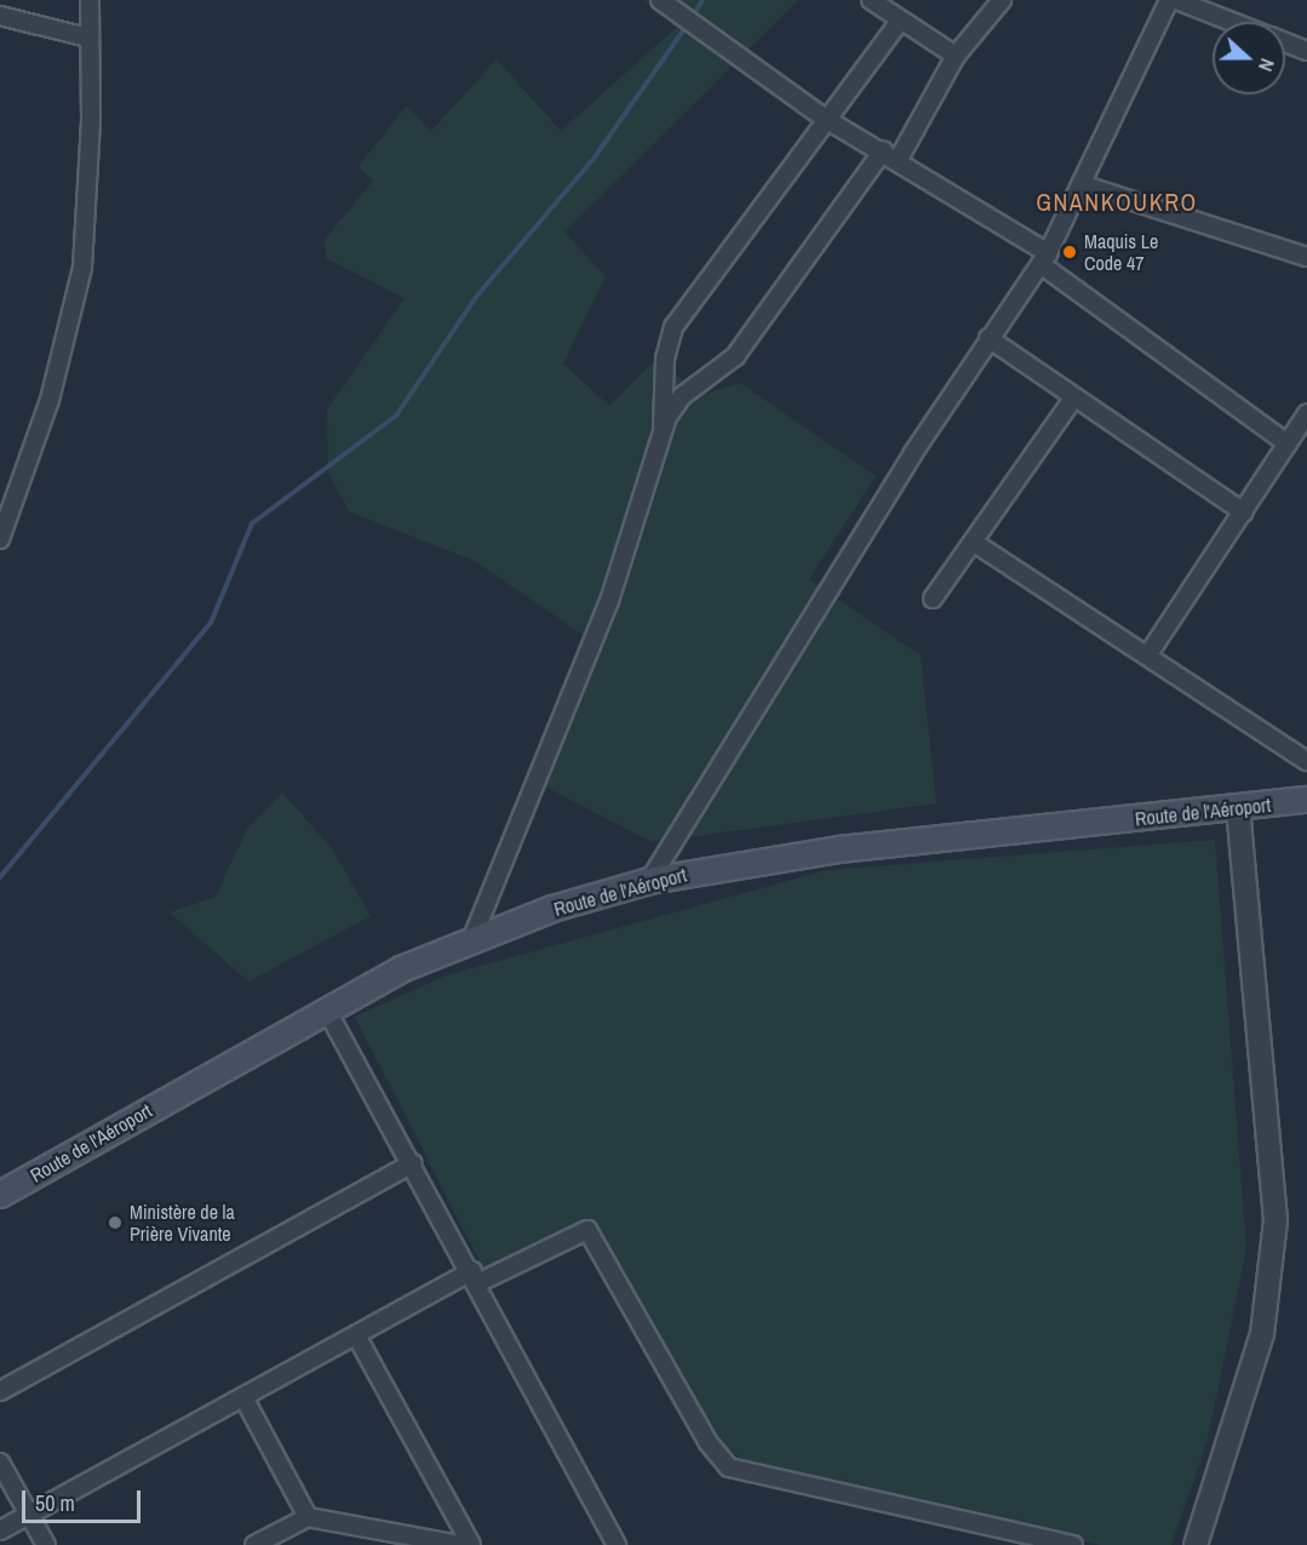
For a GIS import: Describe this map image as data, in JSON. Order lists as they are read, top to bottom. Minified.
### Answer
{"streets":{"main road":["Route de l'Aéroport"]},"districts":["GNANKOUKRO"],"places":["Maquis Le Code 47","Ministère de la Prière Vivante"],"scale_bar":"50 m","north":"right"}
